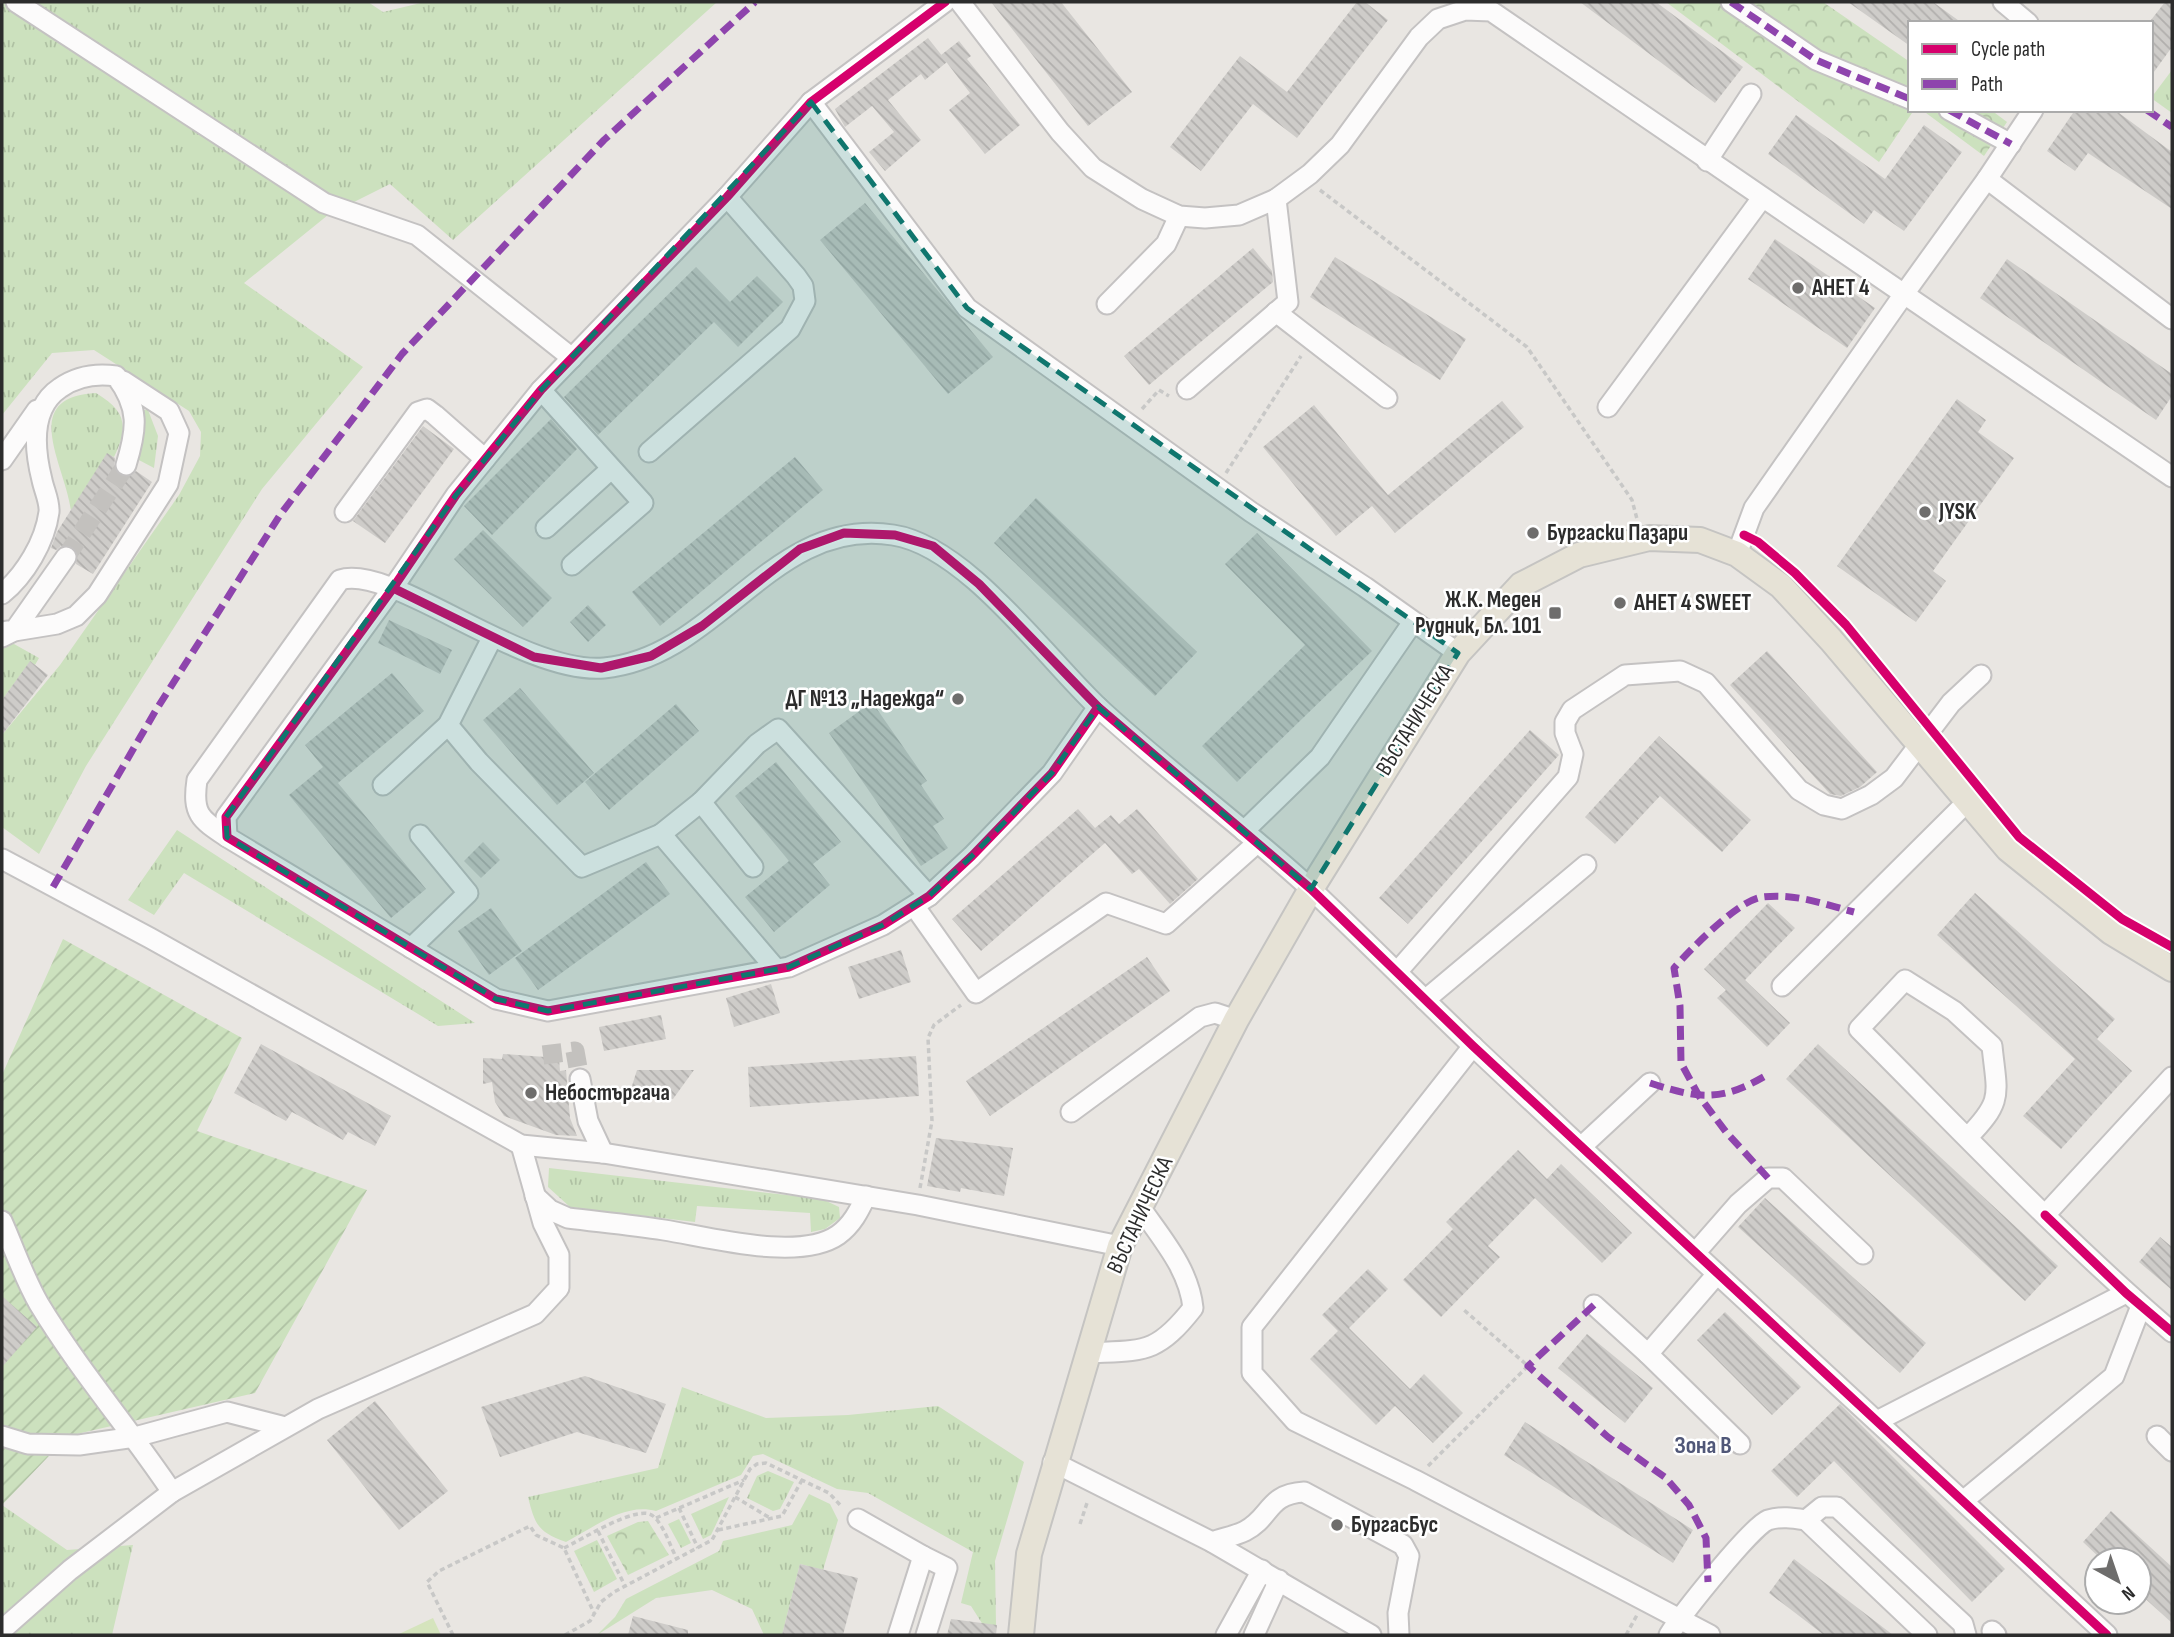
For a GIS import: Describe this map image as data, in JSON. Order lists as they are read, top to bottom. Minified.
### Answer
{"streets":{"main road":["ВЪСТАНИЧЕСКА"]},"districts":["Зона В"],"places":{"other":["АНЕТ 4","JYSK","Бургаски Пазари","АНЕТ 4 SWEET","ДГ №13 „Надежда“","Небостъргача","БургасБус"],"transit":["Ж.К. Меден Рудник, Бл. 101"]},"legend":["Cycle path","Path"],"north":"bottom right"}
